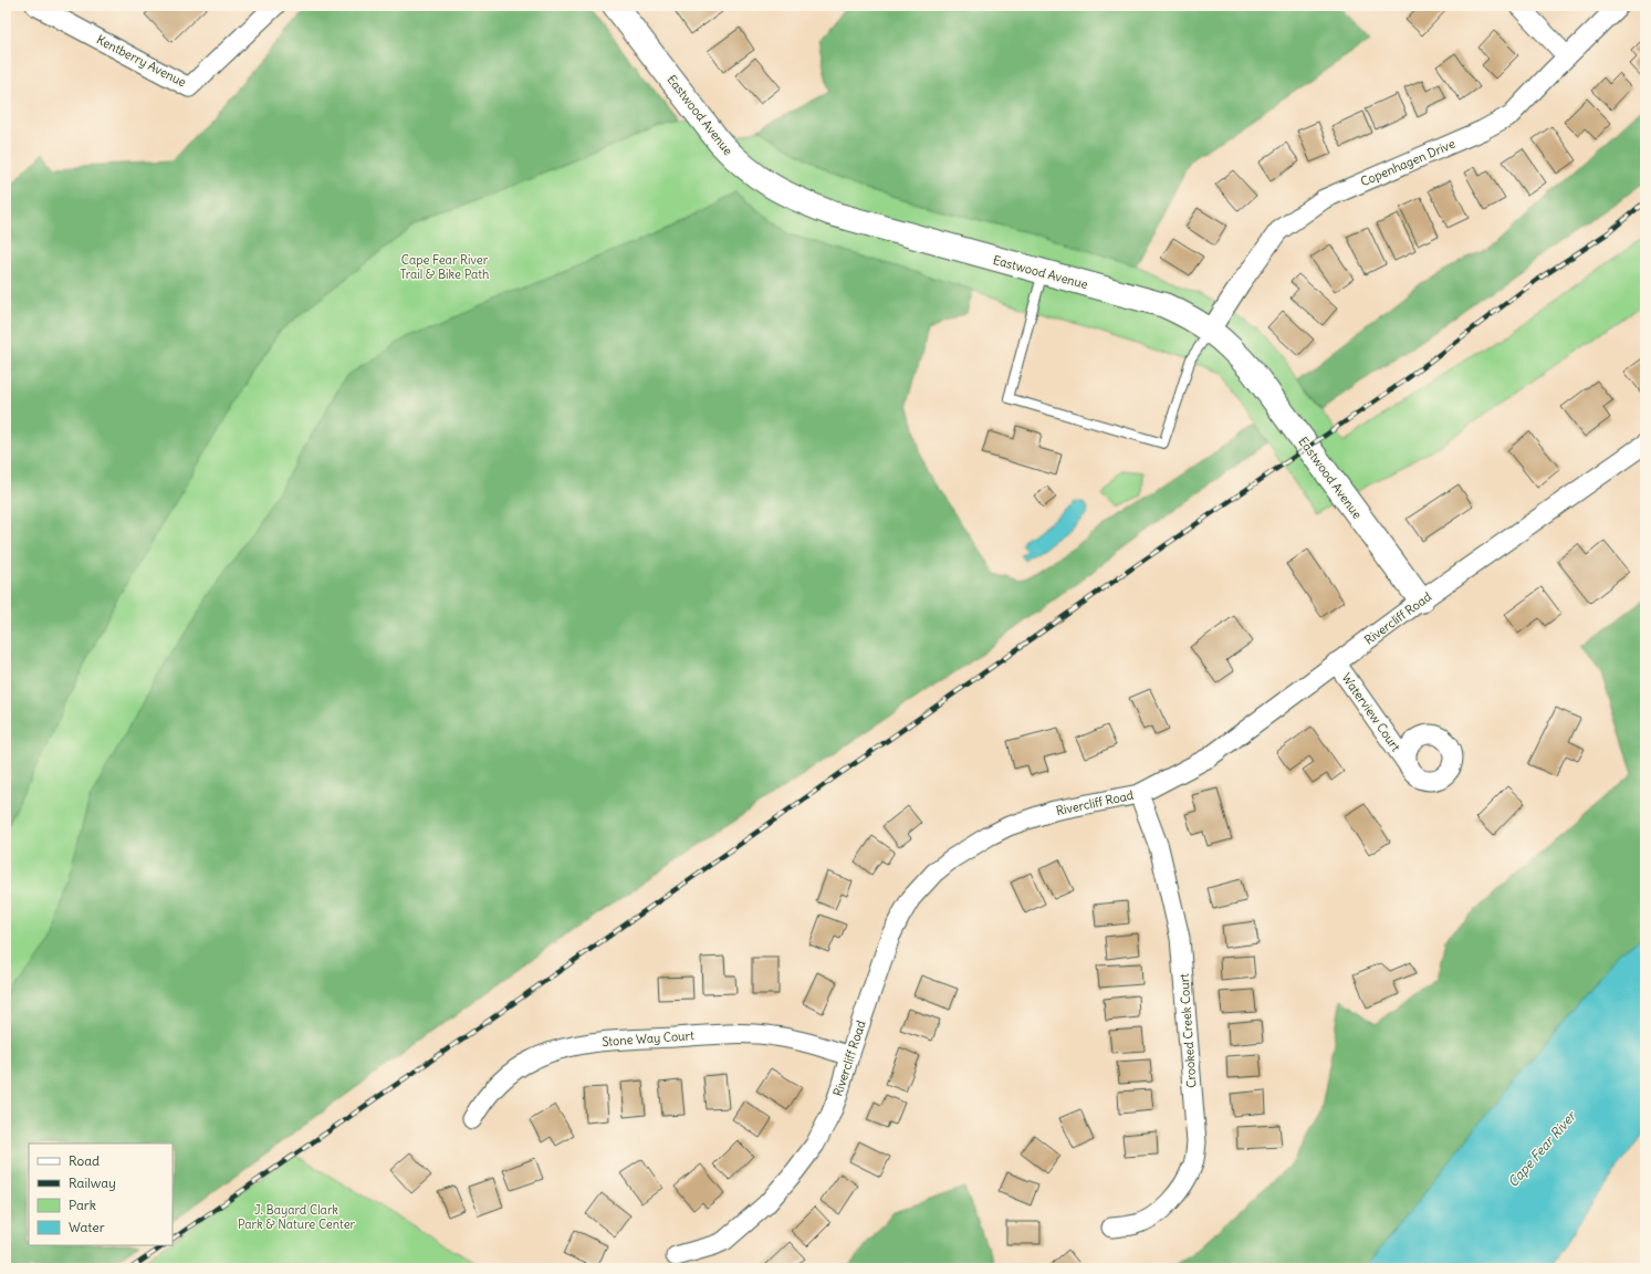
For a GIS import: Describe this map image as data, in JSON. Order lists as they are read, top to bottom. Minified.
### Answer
{"streets":{"street":["Kentberry Avenue","Eastwood Avenue","Copenhagen Drive","Rivercliff Road","Waterview Court","Crooked Creek Court","Stone Way Court"]},"crossings":[["Eastwood Avenue","Copenhagen Drive"],["Eastwood Avenue","Rivercliff Road"],["Rivercliff Road","Waterview Court"],["Rivercliff Road","Crooked Creek Court"],["Rivercliff Road","Stone Way Court"]],"water":["Cape Fear River"],"parks":["Cape Fear River Trail & Bike Path","J. Bayard Clark Park & Nature Center"],"legend":["Road","Railway","Park","Water"]}
